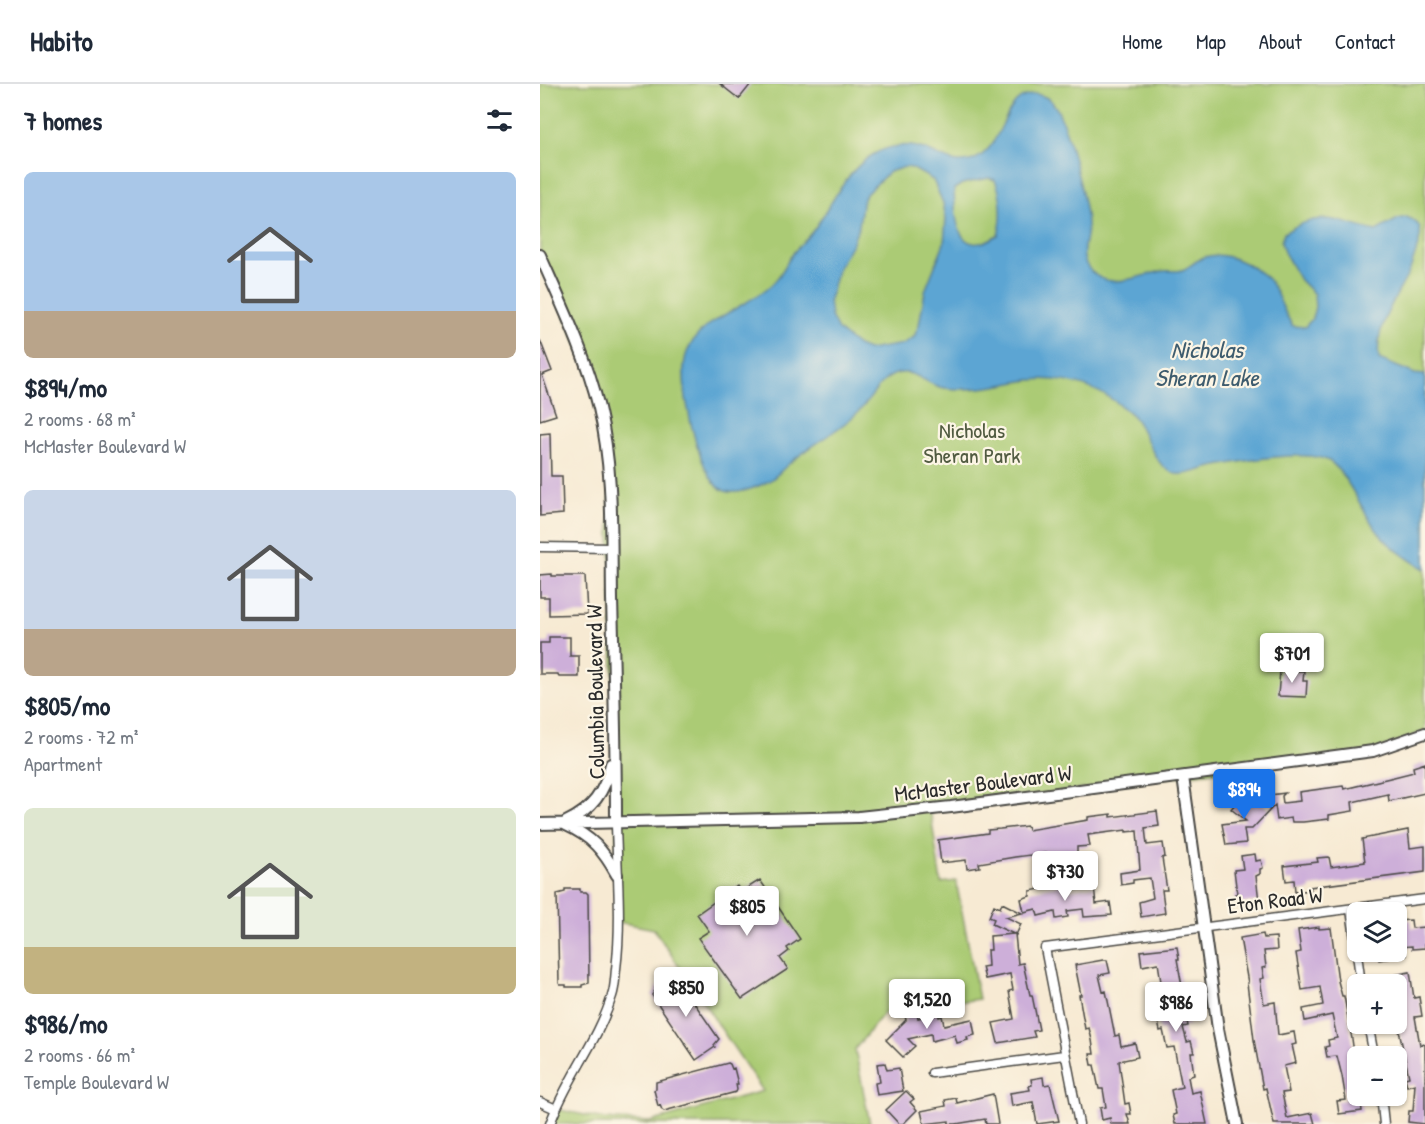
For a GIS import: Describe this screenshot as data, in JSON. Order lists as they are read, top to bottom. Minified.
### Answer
{"streets":{"street":["Columbia Boulevard W","McMaster Boulevard W","Eton Road W"]},"crossings":[["Columbia Boulevard W","McMaster Boulevard W"]],"water":["Nicholas Sheran Lake"],"parks":["Nicholas Sheran Park"],"page":{"header":"Habito","nav":["Home","Map","About","Contact"],"heading":"7 homes","list":[{"name":"$894/mo","note":"2 rooms · 68 m² · McMaster Boulevard W"},{"name":"$805/mo","note":"2 rooms · 72 m² · Apartment"},{"name":"$986/mo","note":"2 rooms · 66 m² · Temple Boulevard W"}],"price":["$701","$894","$730","$805","$850","$1,520","$986"],"map_buttons":["+","−"]}}
